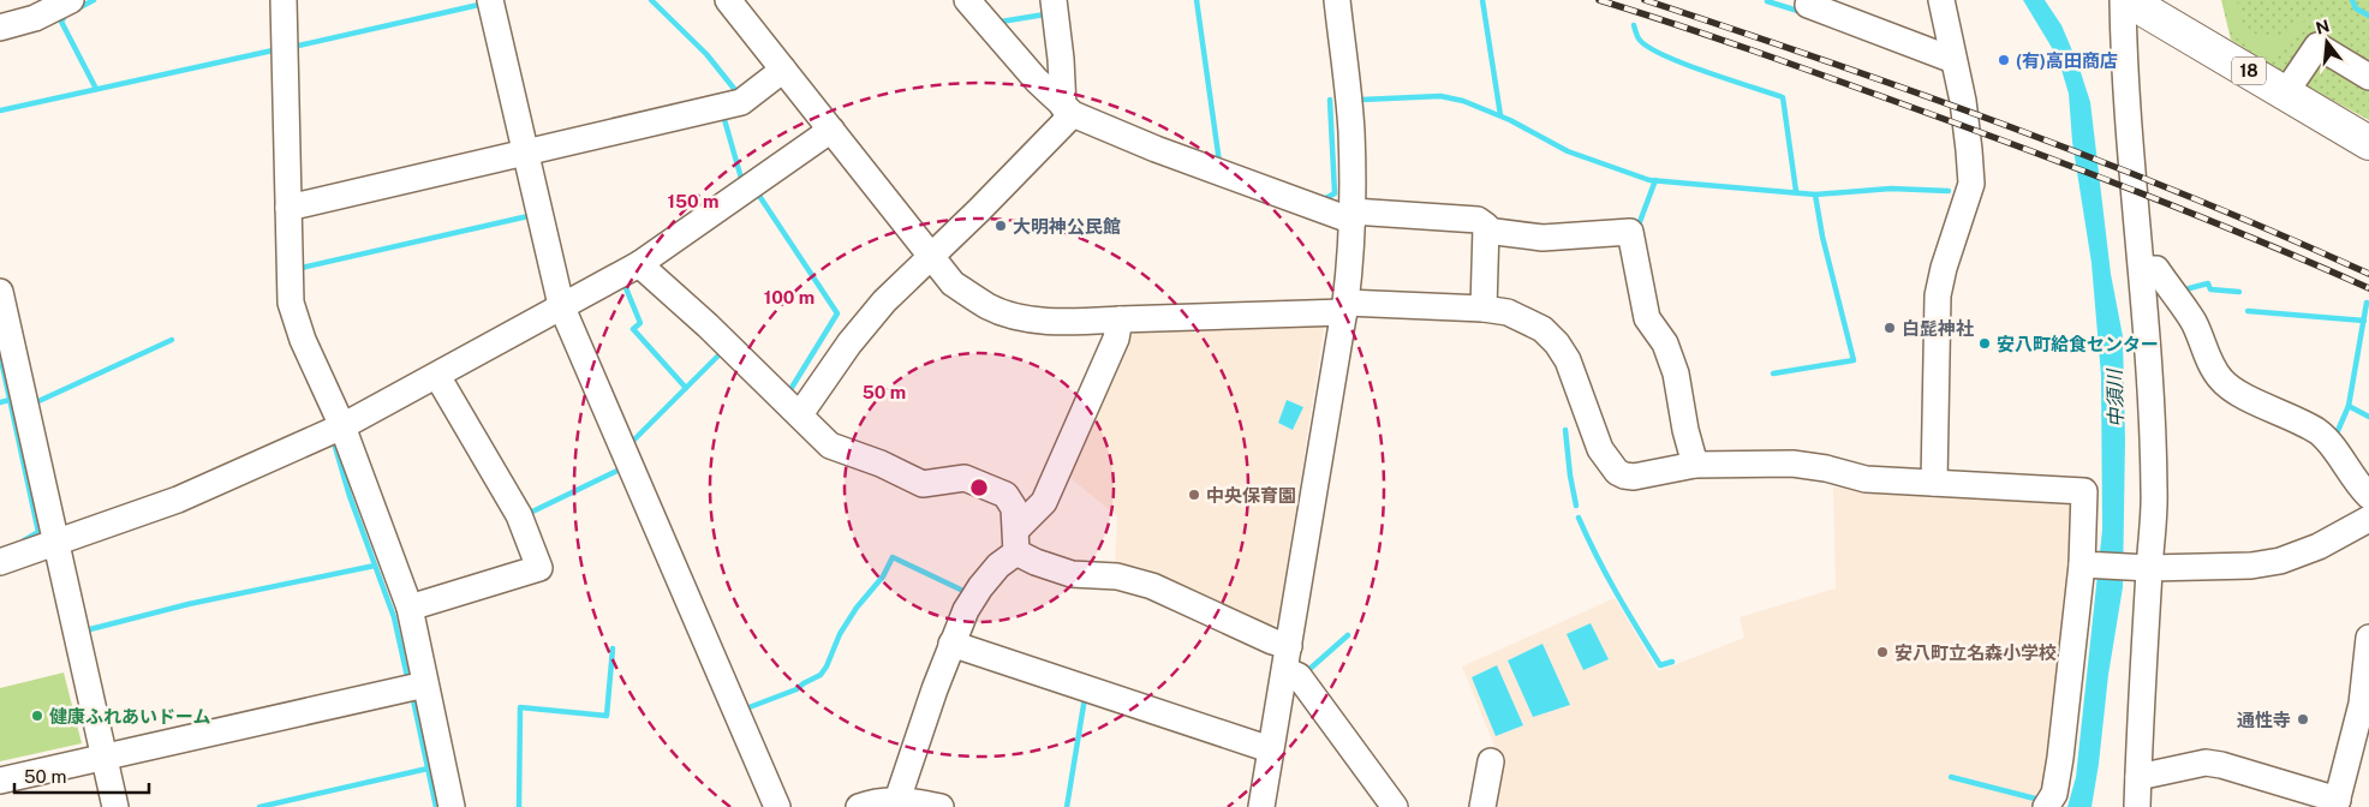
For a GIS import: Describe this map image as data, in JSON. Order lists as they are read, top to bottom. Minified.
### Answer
{"streets":{"main road":["18"]},"water":["中須川"],"places":["(有)高田商店","大明神公民館","白髭神社","安八町給食センター","中央保育園","安八町立名森小学校","健康ふれあいドーム","通性寺"],"scale_bar":"50 m","north":"top","rings":["150 m","100 m","50 m"]}
